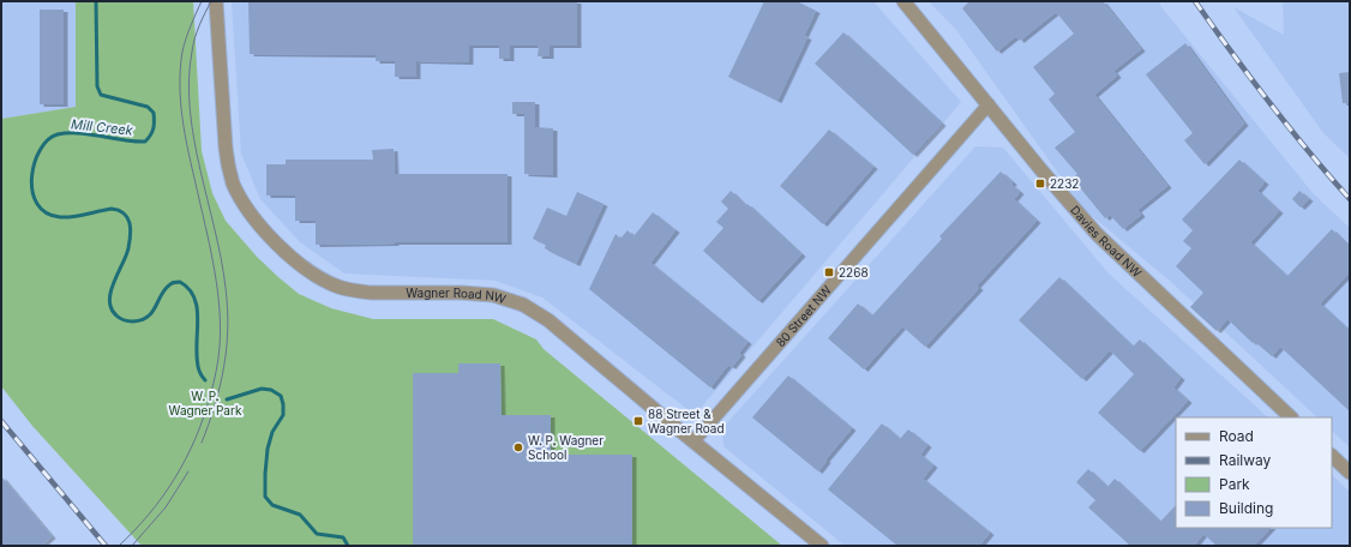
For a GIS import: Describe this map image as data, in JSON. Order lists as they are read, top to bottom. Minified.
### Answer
{"streets":{"street":["Davies Road NW","Wagner Road NW","80 Street NW"]},"crossings":[["Davies Road NW","80 Street NW"],["Wagner Road NW","80 Street NW"]],"water":["Mill Creek"],"parks":["W. P. Wagner Park"],"places":{"transit":["2232","2268","88 Street & Wagner Road"],"other":["W. P. Wagner School"]},"legend":["Road","Railway","Park","Building"]}
